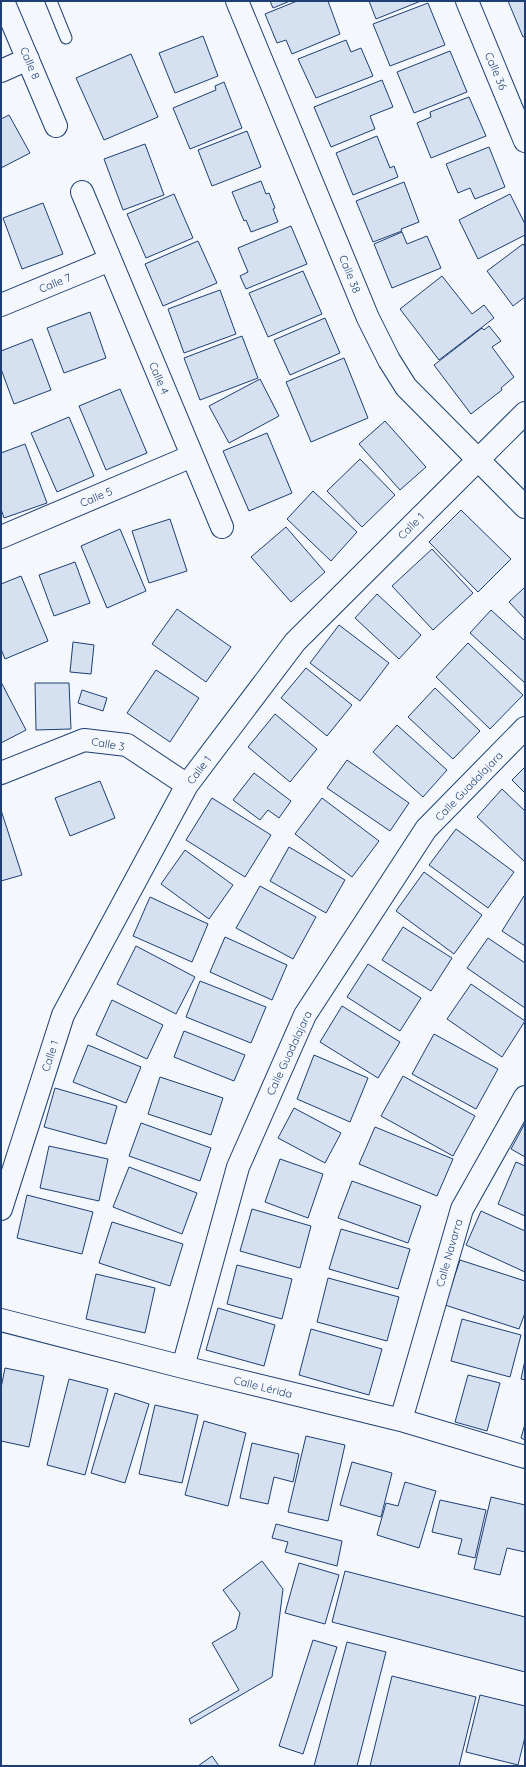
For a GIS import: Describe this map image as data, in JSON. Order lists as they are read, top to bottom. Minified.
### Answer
{"streets":{"street":["Calle 8","Calle 36","Calle 38","Calle 7","Calle 4","Calle 5","Calle 1","Calle 3","Calle Guadalajara","Calle Navarra","Calle Lérida"]},"crossings":[["Calle 38","Calle 1"],["Calle 7","Calle 4"],["Calle 4","Calle 5"],["Calle 1","Calle 3"],["Calle Guadalajara","Calle Lérida"],["Calle Navarra","Calle Lérida"]]}
